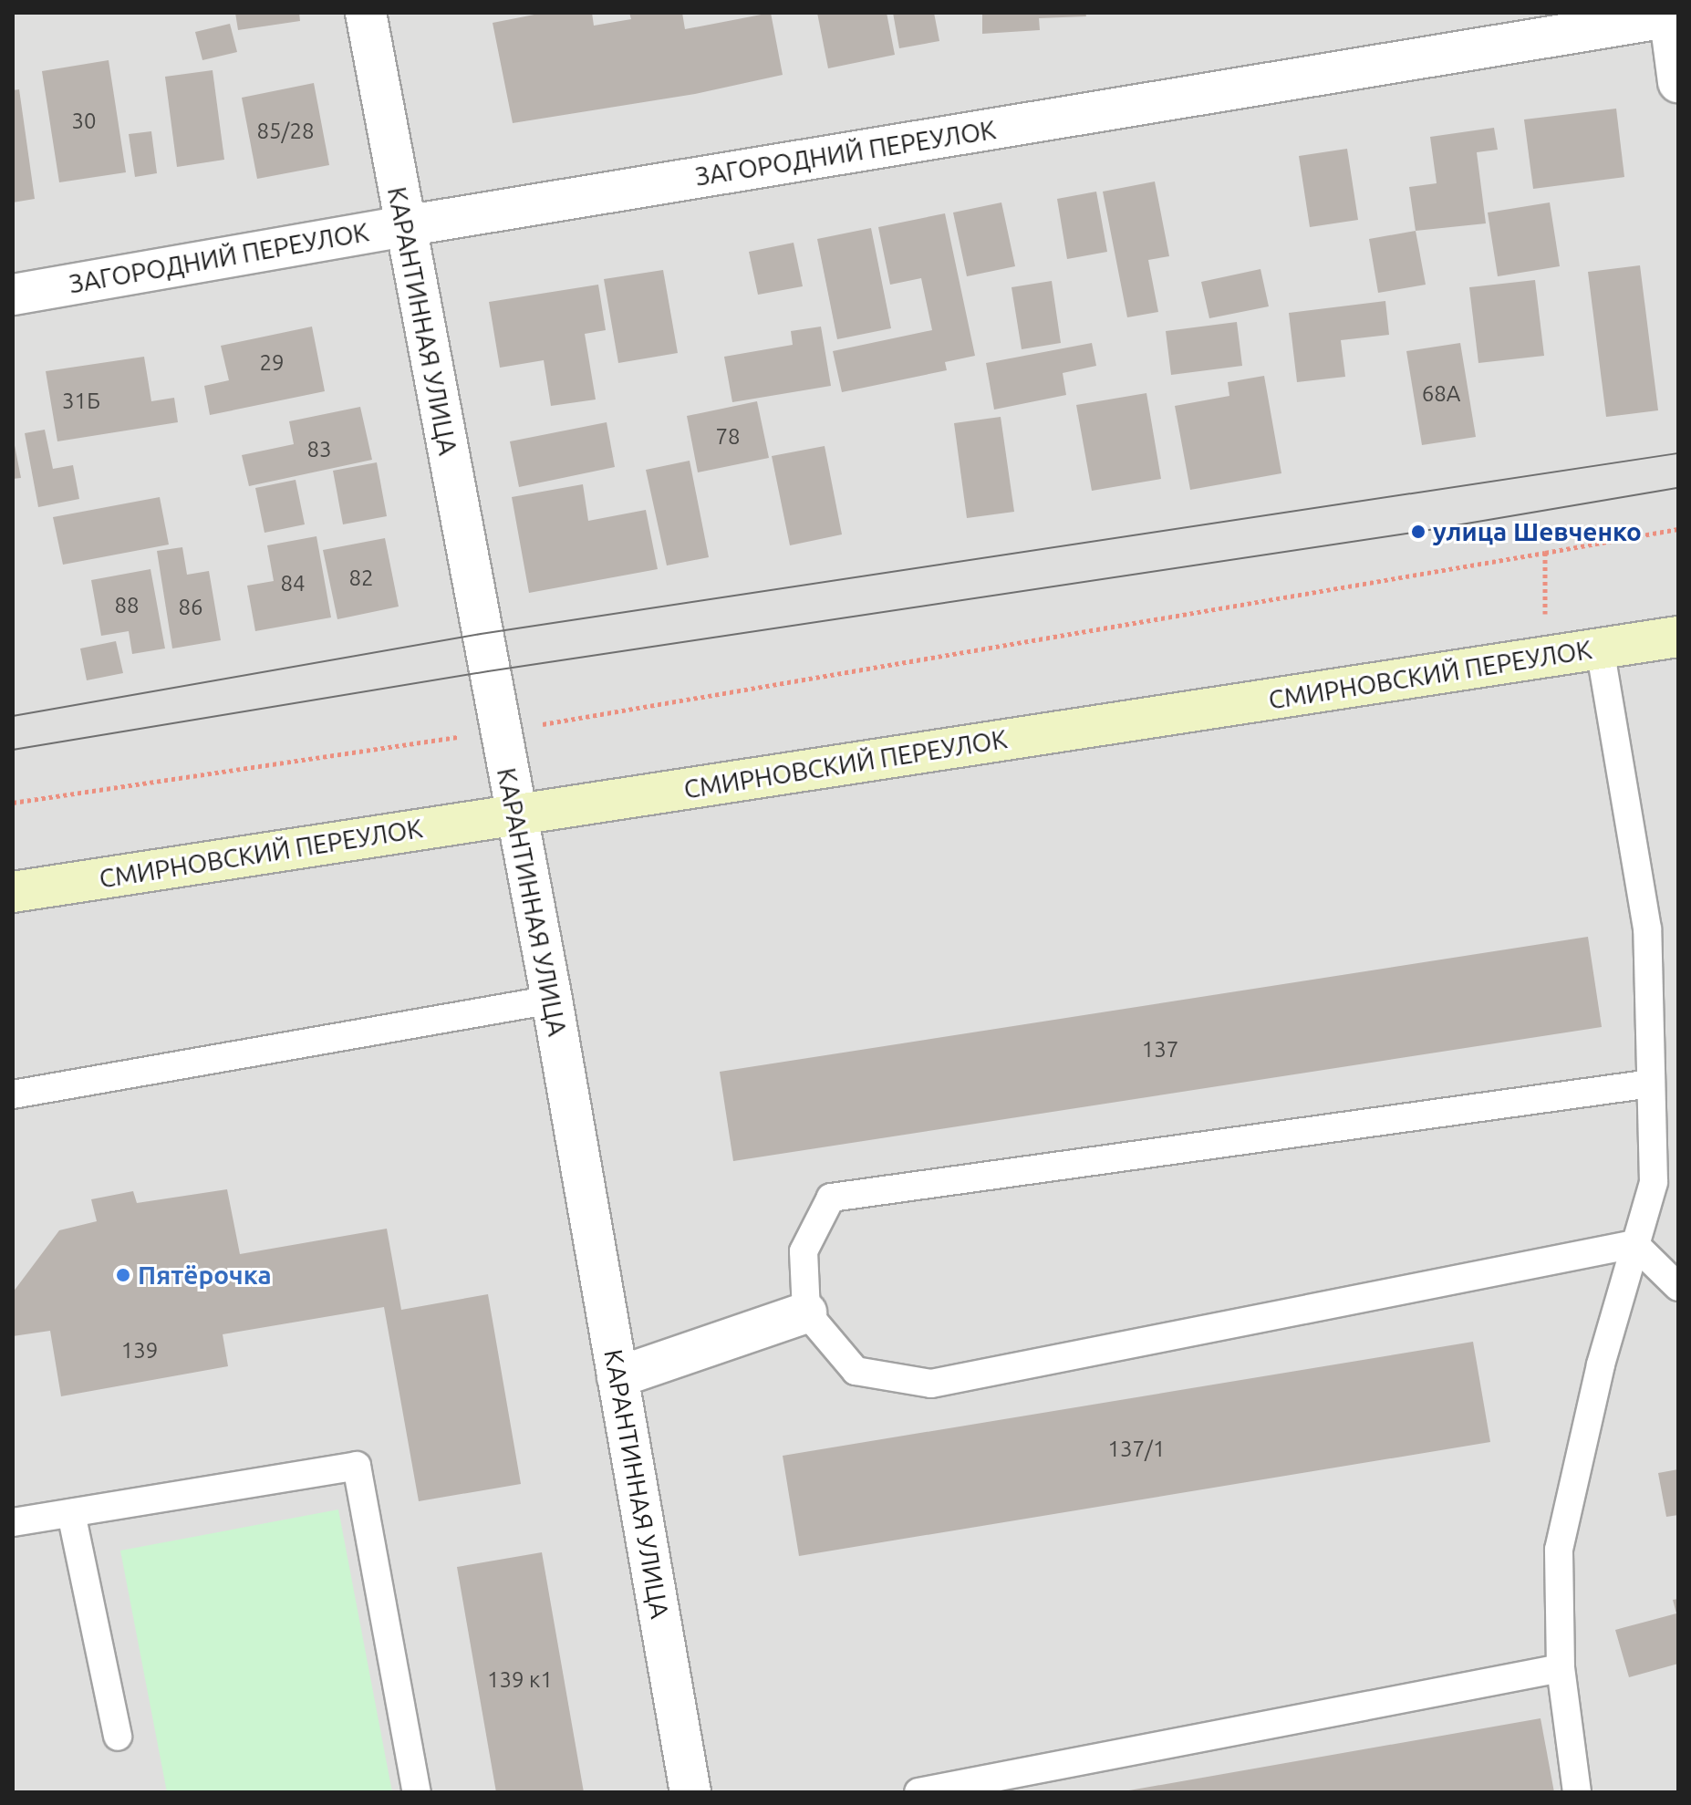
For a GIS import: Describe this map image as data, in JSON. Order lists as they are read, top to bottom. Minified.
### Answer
{"streets":{"main road":["СМИРНОВСКИЙ ПЕРЕУЛОК"],"street":["ЗАГОРОДНИЙ ПЕРЕУЛОК","КАРАНТИННАЯ УЛИЦА"]},"crossings":[["ЗАГОРОДНИЙ ПЕРЕУЛОК","КАРАНТИННАЯ УЛИЦА"],["КАРАНТИННАЯ УЛИЦА","СМИРНОВСКИЙ ПЕРЕУЛОК"]],"places":["улица Шевченко","Пятёрочка"],"house_numbers":["30","85/28","29","68А","31Б","78","83","82","84","88","86","137","139","137/1","139 к1"]}
